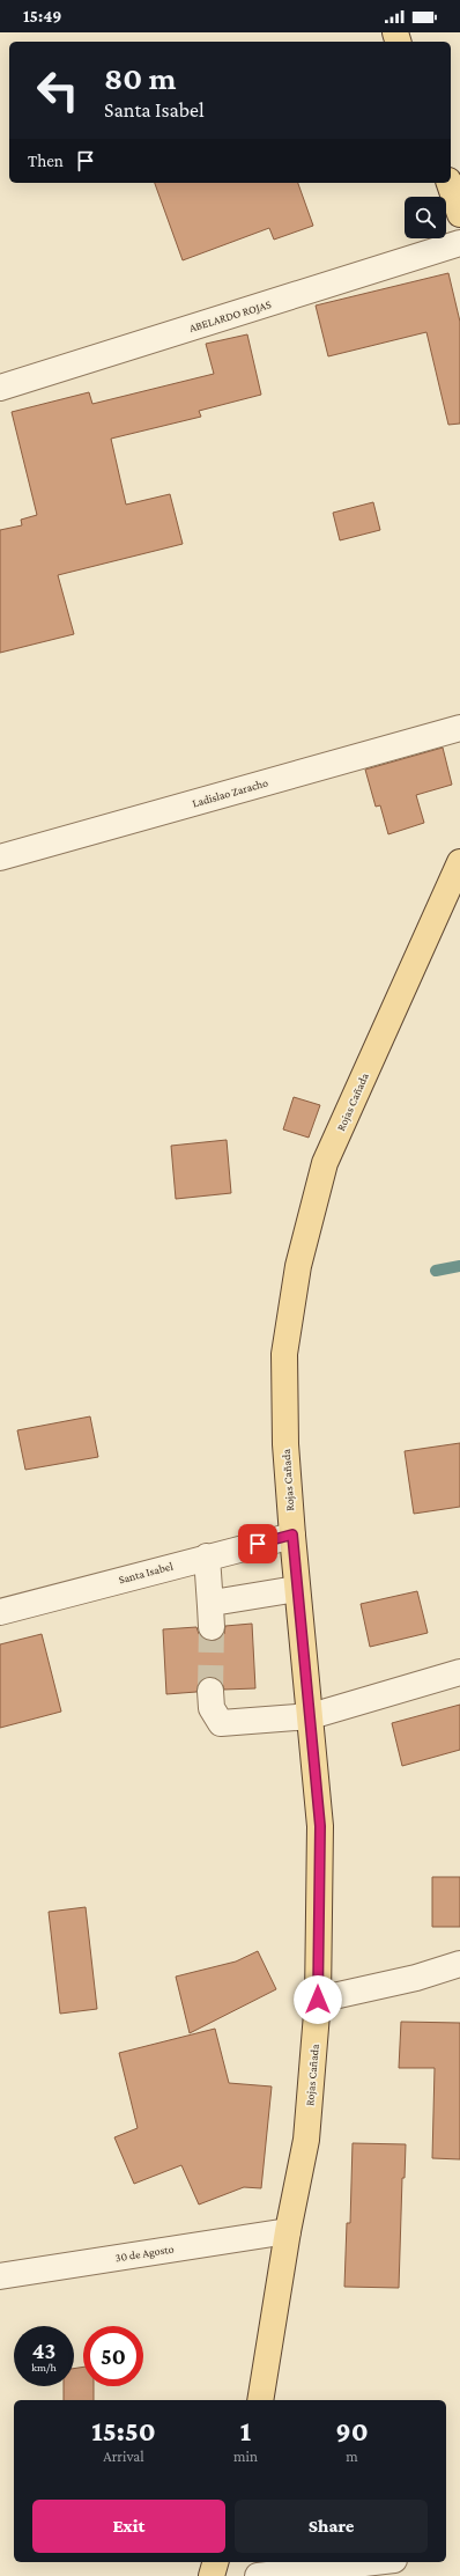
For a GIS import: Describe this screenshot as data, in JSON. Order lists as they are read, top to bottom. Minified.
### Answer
{"streets":{"main road":["Rojas Cañada"],"street":["ABELARDO ROJAS","Ladislao Zaracho","Santa Isabel","30 de Agosto"]},"crossings":[["Rojas Cañada","Santa Isabel"],["Rojas Cañada","30 de Agosto"]],"page":{"status":"15:49","turn":["80 m","Santa Isabel"],"then":"Then","speed":"43 km/h","limit":"50","eta":["15:50","Arrival","1","min","90","m"],"buttons":["Exit","Share"]}}
